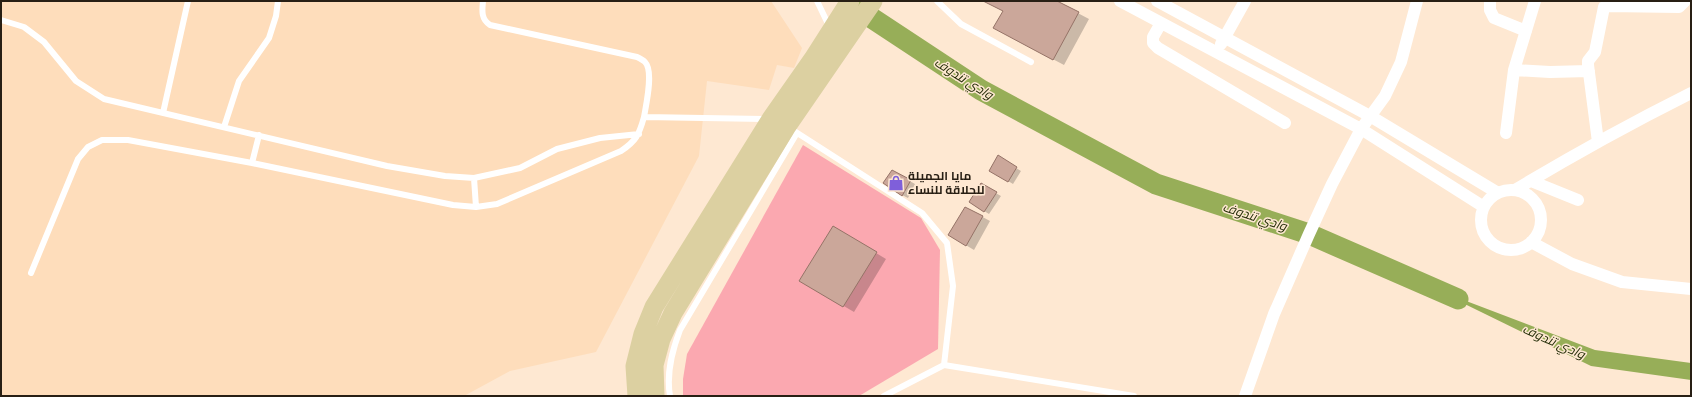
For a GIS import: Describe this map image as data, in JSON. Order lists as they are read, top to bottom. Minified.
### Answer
{"water":["وادي تندوف"],"places":{"shop":["مايا الجميلة للحلاقة للنساء"]}}
